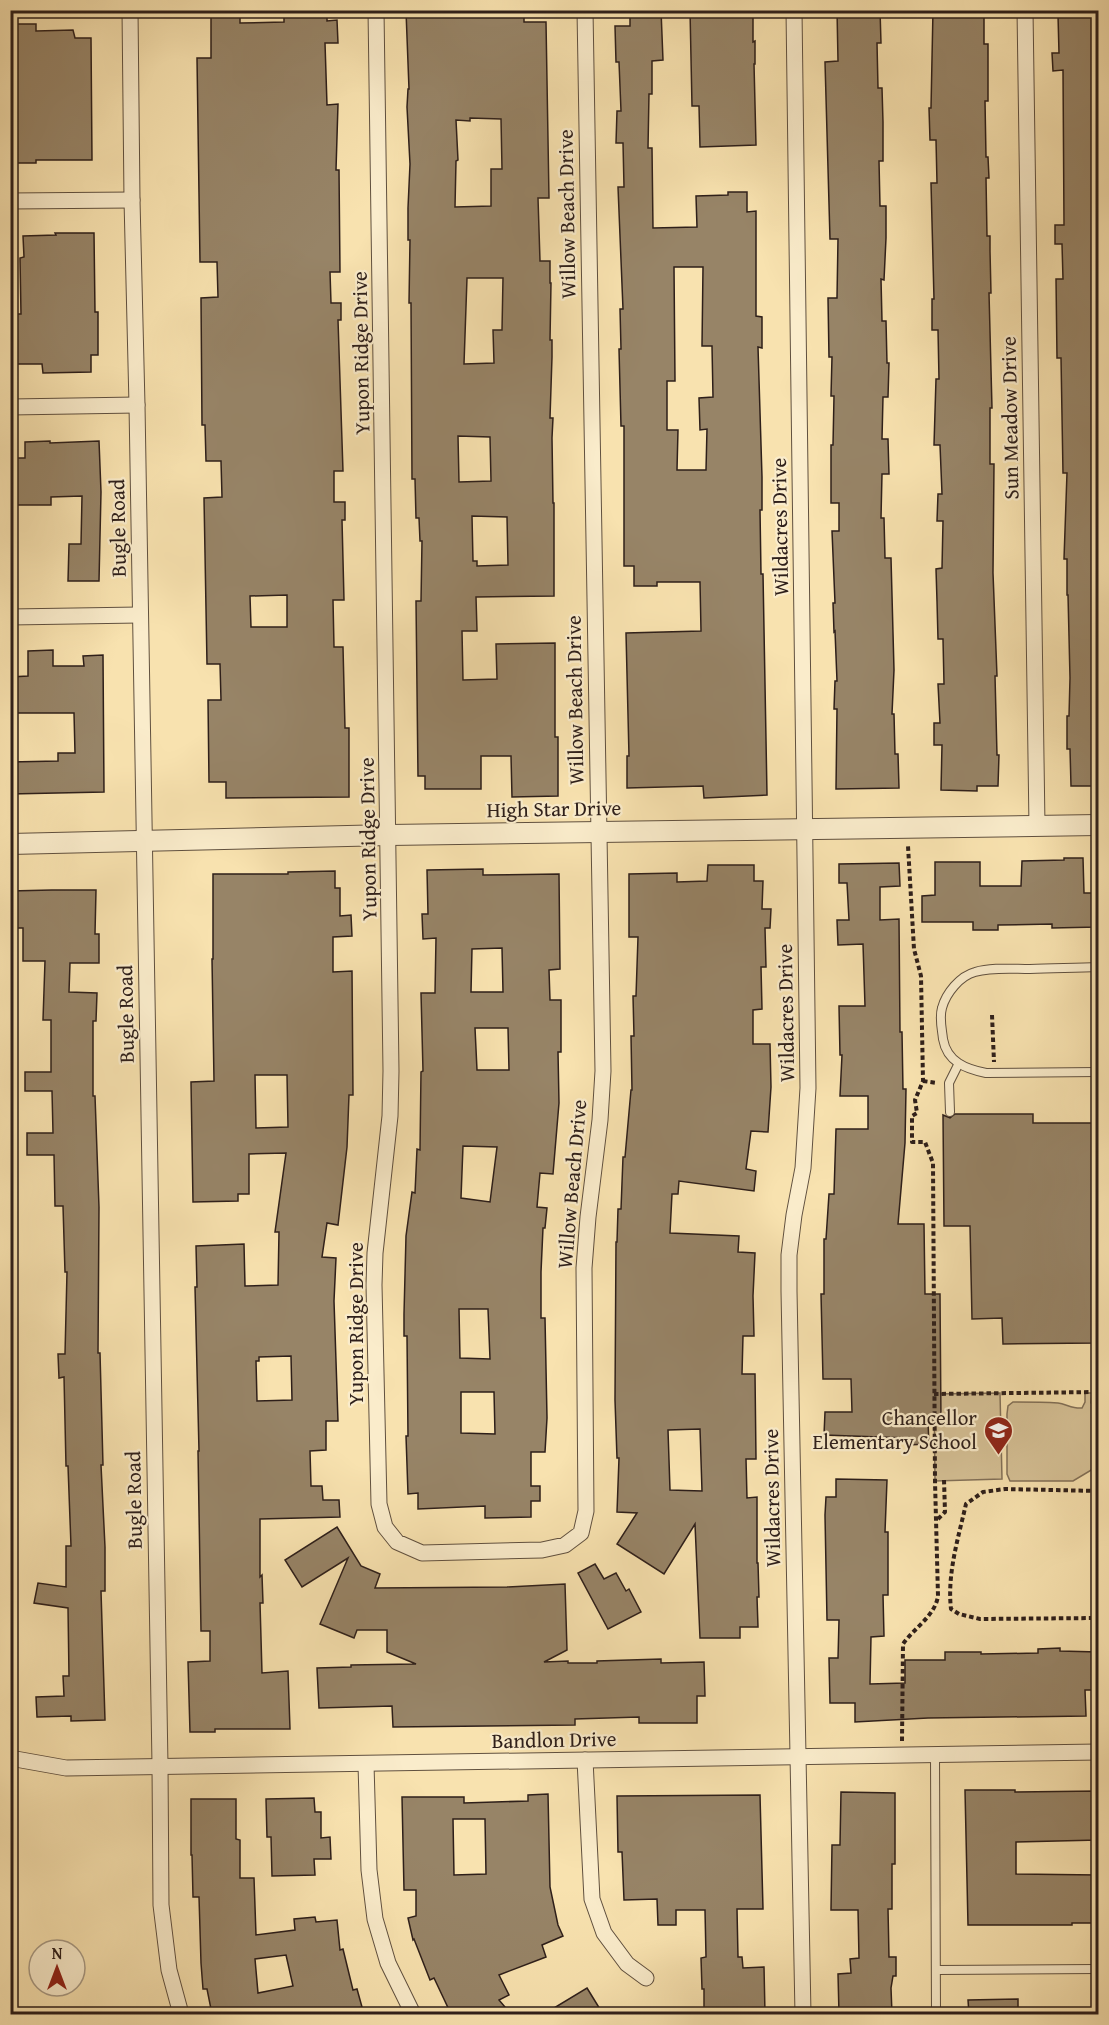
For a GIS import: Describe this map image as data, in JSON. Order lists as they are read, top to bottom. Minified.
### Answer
{"streets":{"street":["Willow Beach Drive","Yupon Ridge Drive","Sun Meadow Drive","Wildacres Drive","Bugle Road","High Star Drive","Bandlon Drive"]},"crossings":[["Willow Beach Drive","Yupon Ridge Drive"],["Willow Beach Drive","High Star Drive"],["Yupon Ridge Drive","High Star Drive"],["Sun Meadow Drive","High Star Drive"],["Wildacres Drive","High Star Drive"],["Wildacres Drive","Bandlon Drive"],["Bugle Road","High Star Drive"],["Bugle Road","Bandlon Drive"]],"places":{"school or university":["Chancellor Elementary School"]},"north":"top"}
